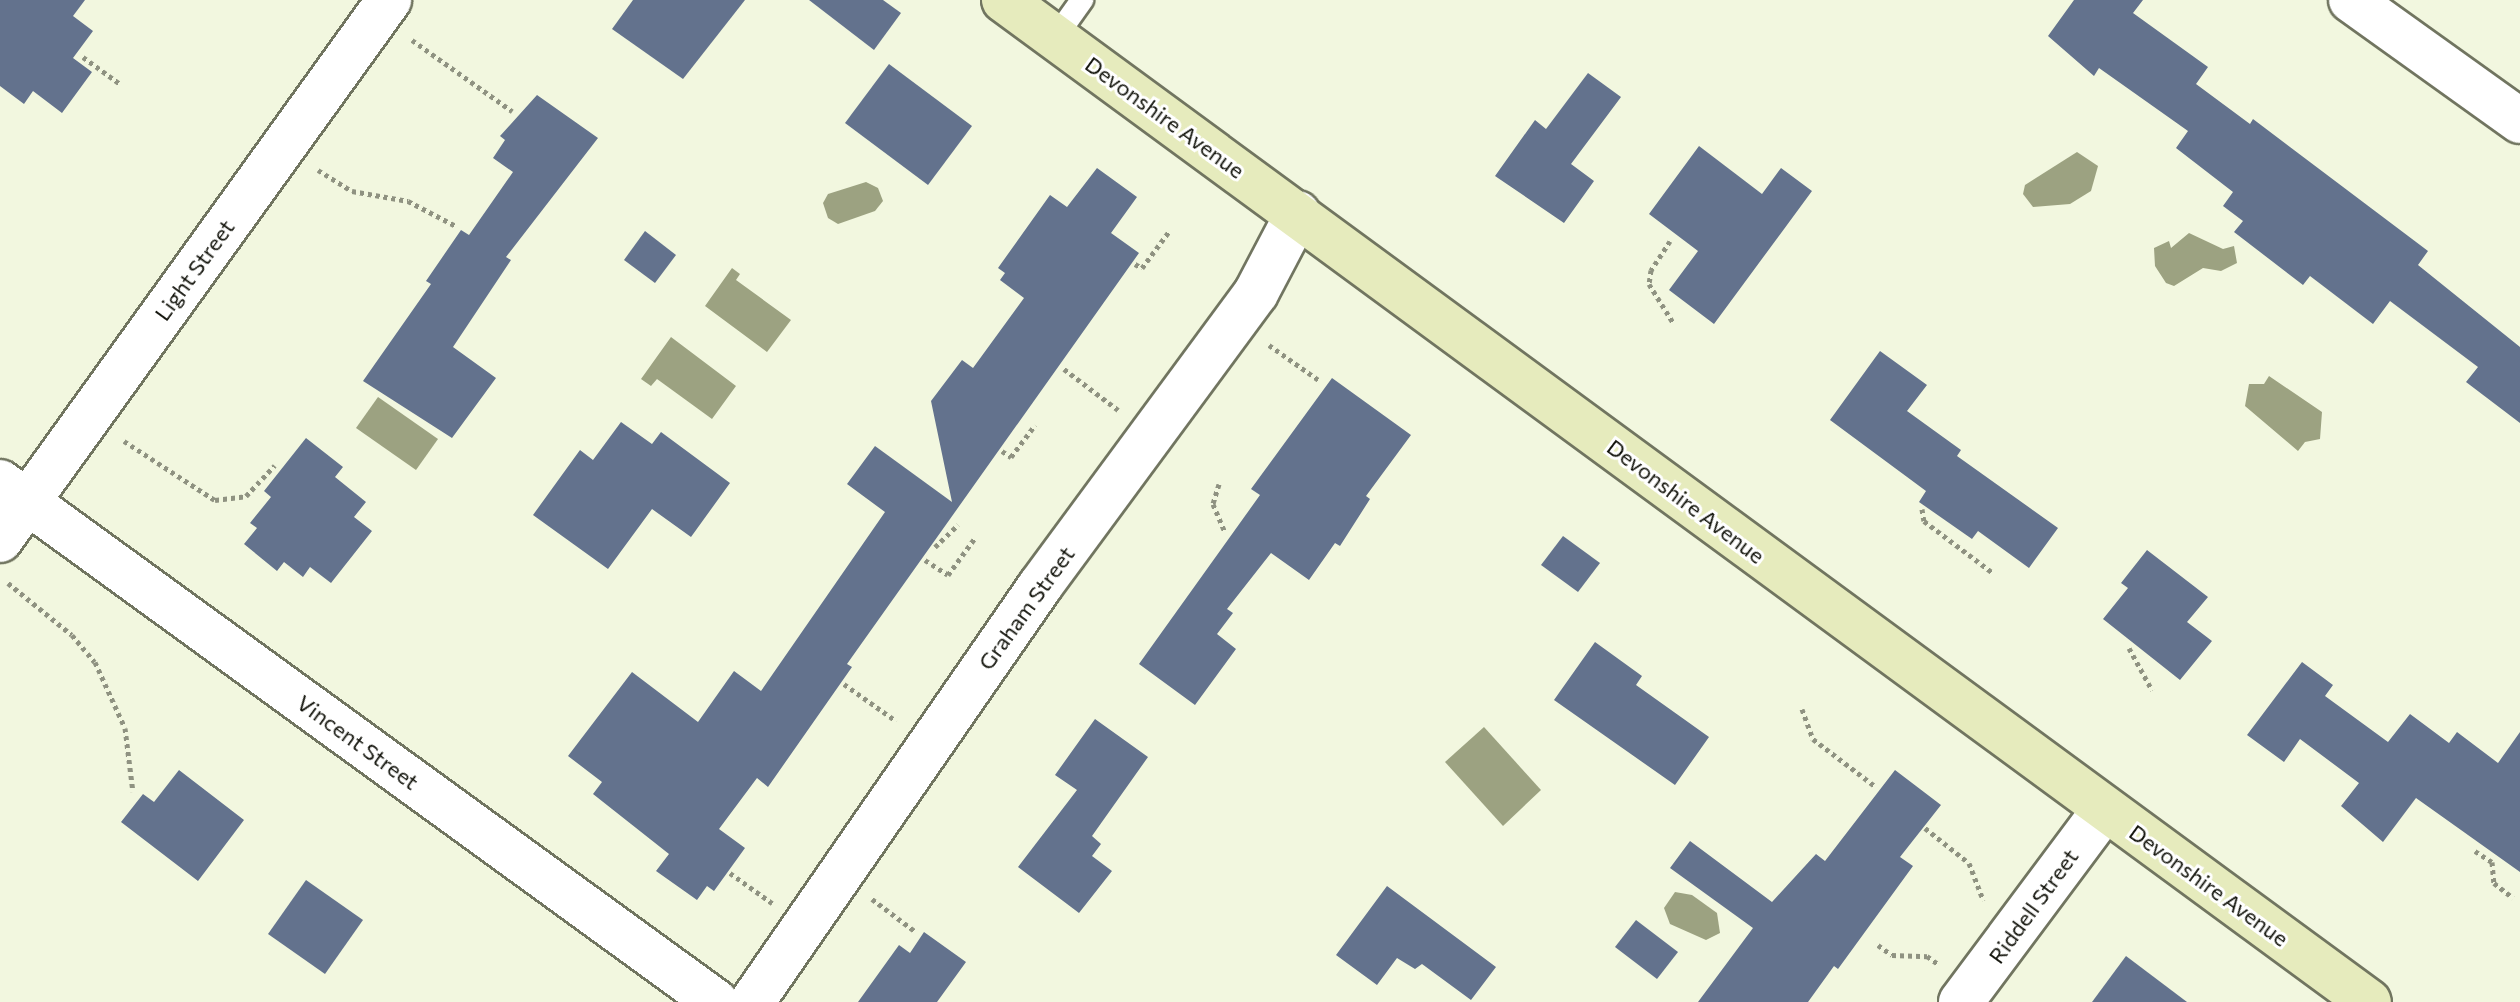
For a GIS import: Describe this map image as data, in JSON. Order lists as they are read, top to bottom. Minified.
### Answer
{"streets":{"main road":["Devonshire Avenue"],"street":["Light Street","Graham Street","Vincent Street","Riddell Street"]},"crossings":[["Devonshire Avenue","Graham Street"],["Devonshire Avenue","Riddell Street"],["Light Street","Vincent Street"]]}
